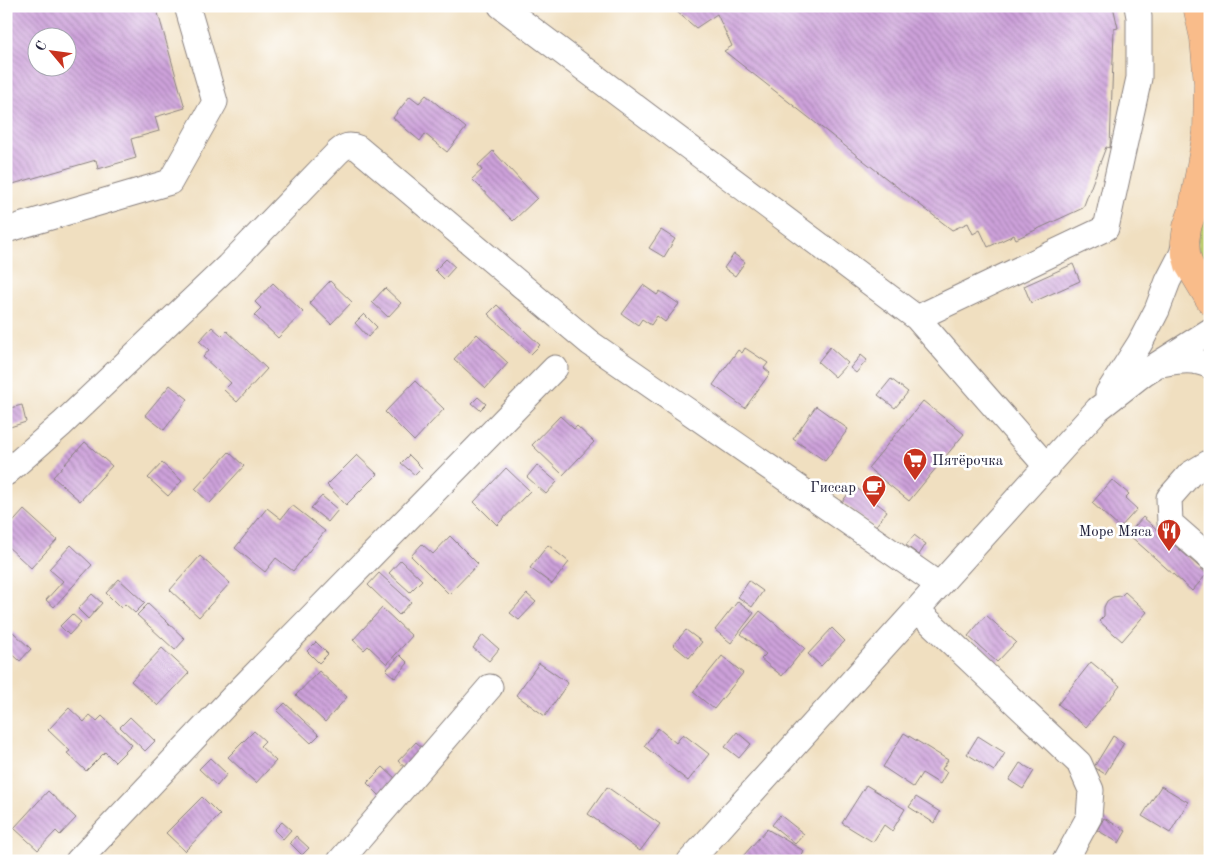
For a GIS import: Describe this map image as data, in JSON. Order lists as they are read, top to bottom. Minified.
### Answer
{"places":{"supermarket":["Пятёрочка"],"cafe":["Гиссар"],"restaurant":["Море Мяса"]},"north":"top left"}
